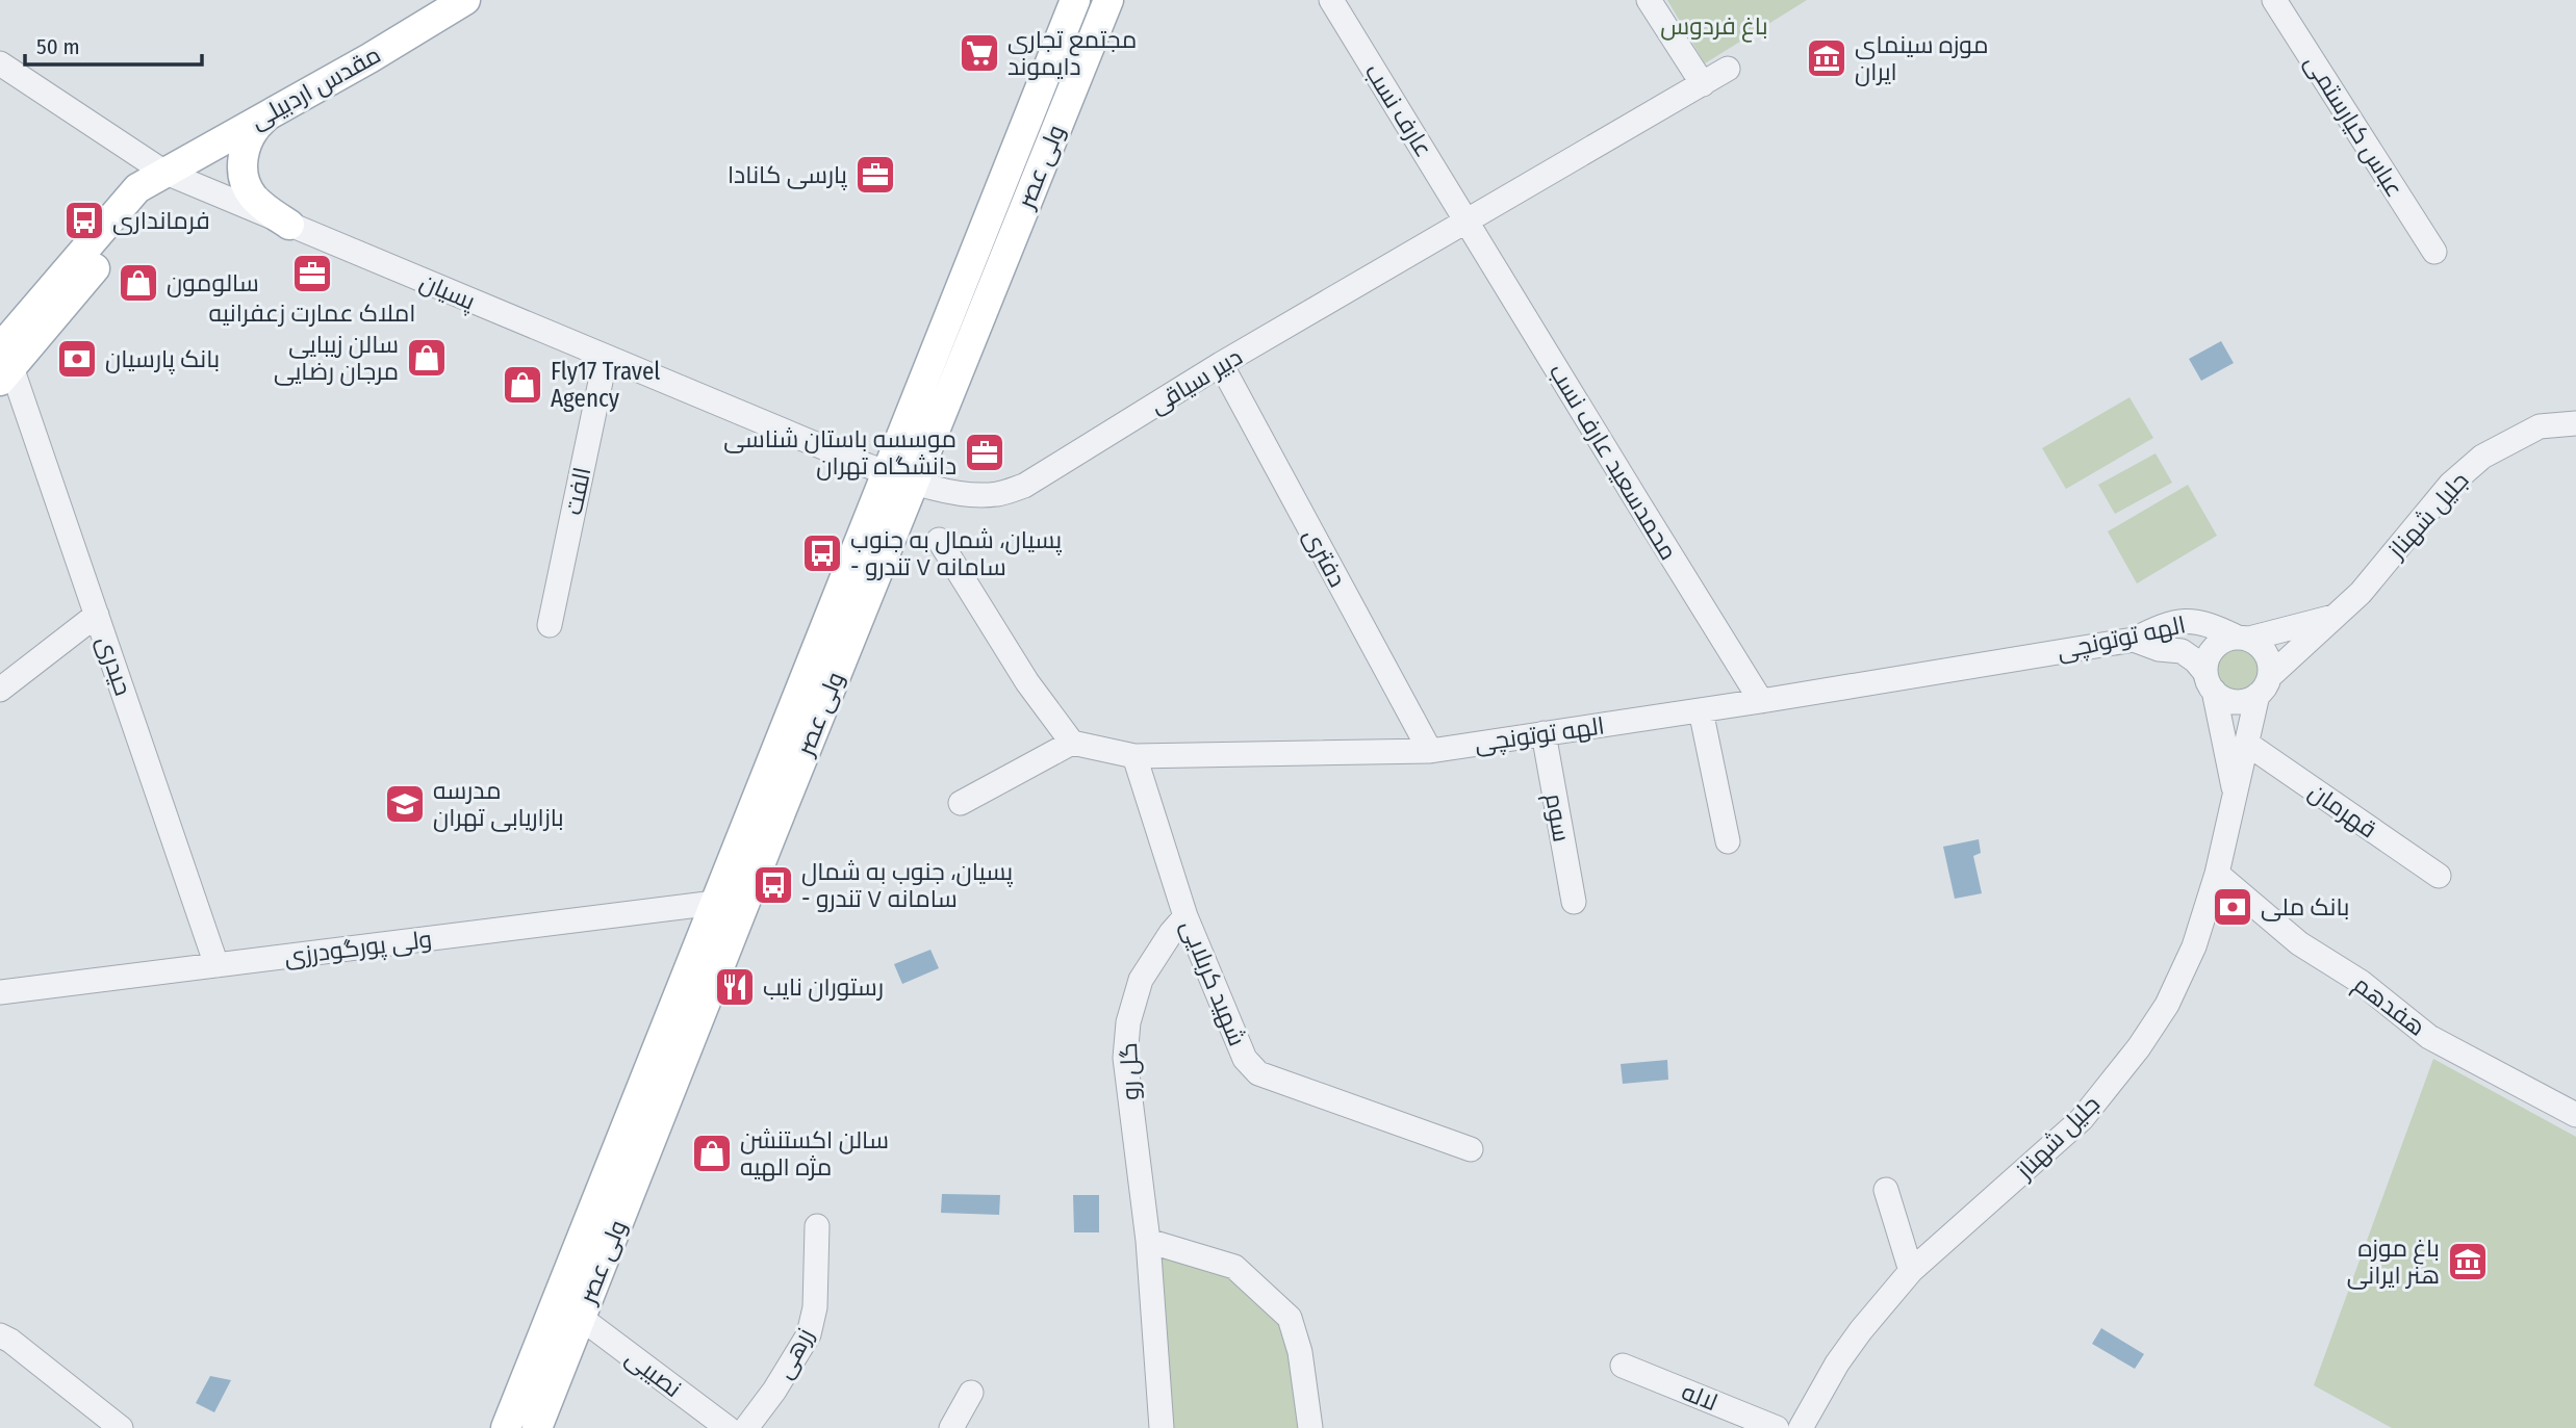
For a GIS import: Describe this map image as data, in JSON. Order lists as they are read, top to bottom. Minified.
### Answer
{"streets":{"main road":["مقدس اردبیلی","ولی عصر"],"street":["عارف نسب","عباس کیارستمی","پسیان","دبیر سیاقی","محمدسعید عارف نسب","الفت","جلیل شهناز","دفتری","الهه توتونچی","حیدری","قهرمان","سوم","ولی پورگودرزی","شهید کربلایی","هفدهم","گل رو","زرهی","نصیبی","لاله"]},"crossings":[["مقدس اردبیلی","پسیان"],["مقدس اردبیلی","حیدری"],["عارف نسب","دبیر سیاقی"],["عارف نسب","محمدسعید عارف نسب"],["ولی عصر","پسیان"],["ولی عصر","دبیر سیاقی"],["ولی عصر","ولی پورگودرزی"],["ولی عصر","نصیبی"],["پسیان","دبیر سیاقی"],["پسیان","الفت"],["دبیر سیاقی","محمدسعید عارف نسب"],["دبیر سیاقی","دفتری"],["محمدسعید عارف نسب","الهه توتونچی"],["جلیل شهناز","الهه توتونچی"],["جلیل شهناز","قهرمان"],["جلیل شهناز","هفدهم"],["دفتری","الهه توتونچی"],["الهه توتونچی","سوم"],["الهه توتونچی","شهید کربلایی"],["حیدری","ولی پورگودرزی"],["شهید کربلایی","گل رو"]],"parks":["باغ فردوس"],"places":{"supermarket":["مجتمع تجاری دایموند"],"museum":["موزه سینمای ایران","باغ موزه هنر ایرانی"],"office":["پارسی کانادا","املاک عمارت زعفرانیه","موسسه باستان شناسی دانشگاه تهران"],"bus stop":["فرمانداری","پسیان، شمال به جنوب - سامانه ۷ تندرو","پسیان، جنوب به شمال - سامانه ۷ تندرو"],"shop":["سالومون","سالن زیبایی مرجان رضایی","Fly17 Travel Agency","سالن اکستنشن مژه الهیه"],"bank":["بانک پارسیان","بانک ملی"],"school or university":["مدرسه بازاریابی تهران"],"restaurant":["رستوران نایب"]},"scale_bar":"50 m"}
